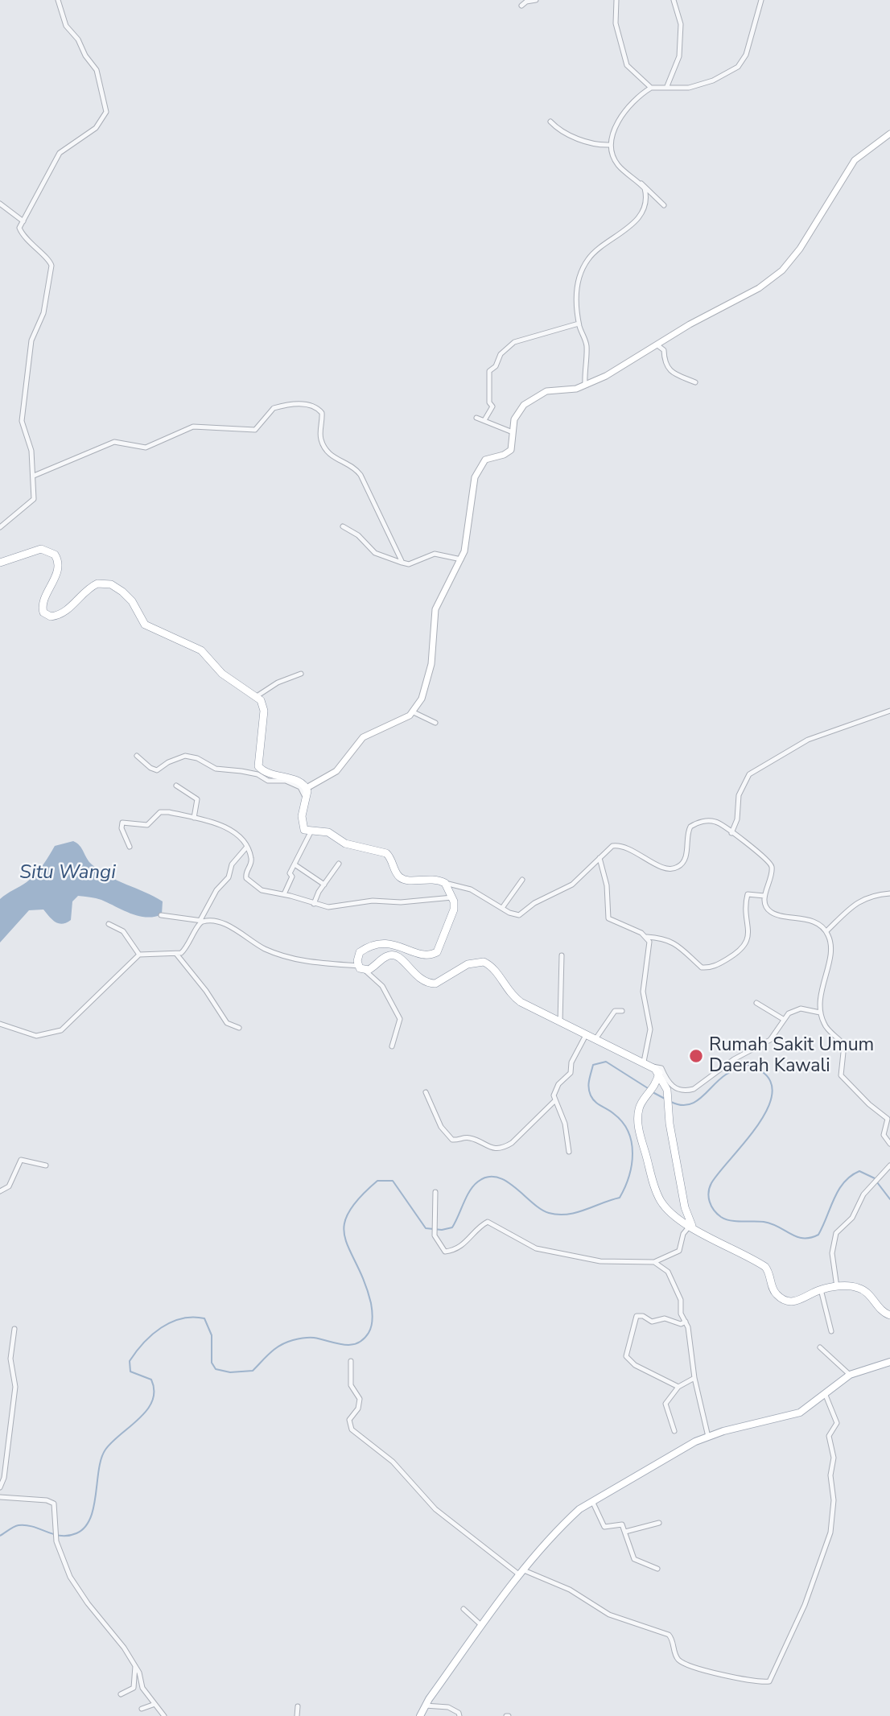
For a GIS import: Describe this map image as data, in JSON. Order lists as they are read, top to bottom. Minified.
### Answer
{"water":["Situ Wangi"],"places":["Rumah Sakit Umum Daerah Kawali"]}
